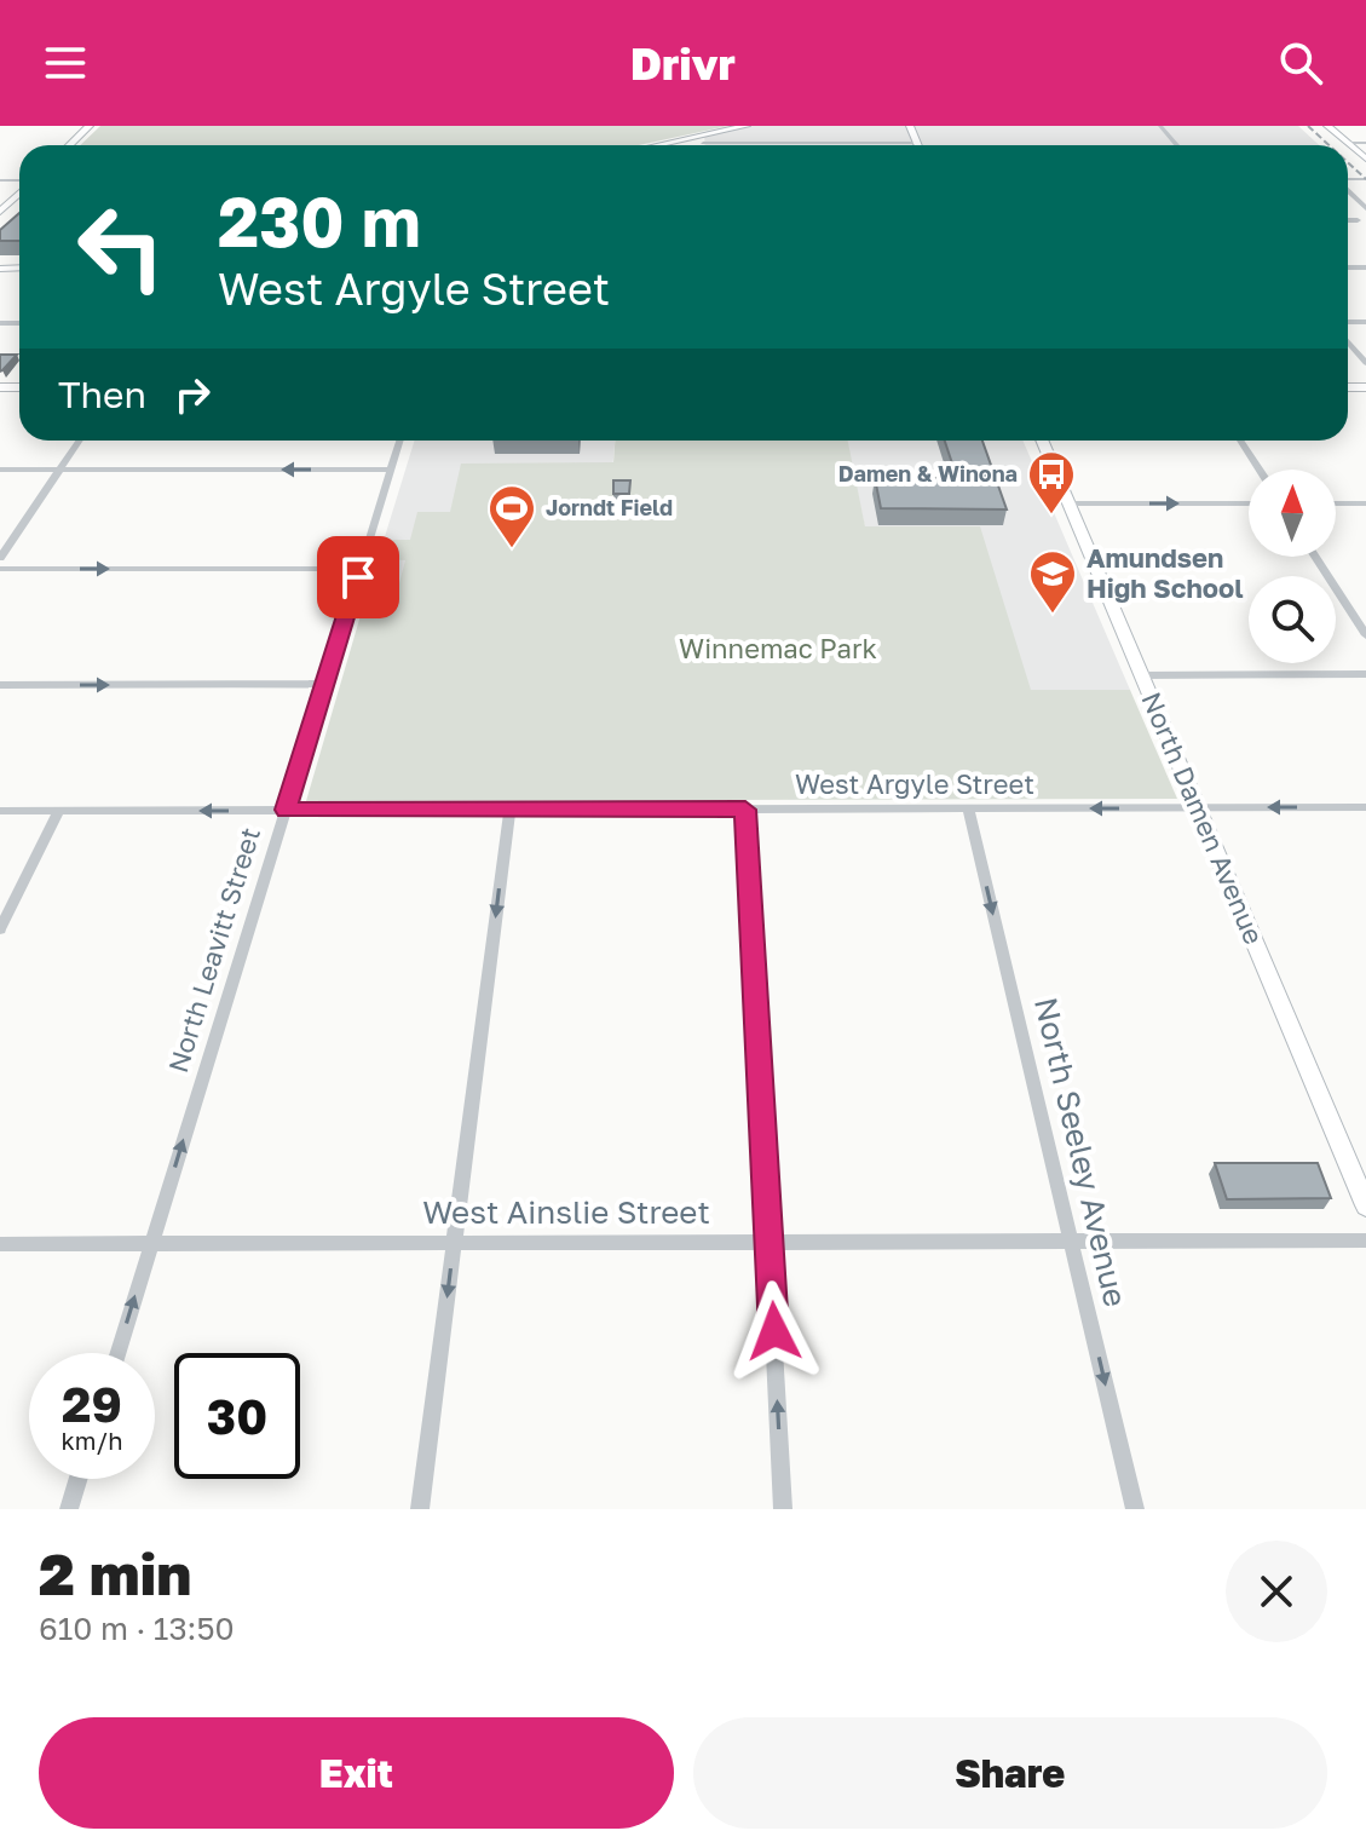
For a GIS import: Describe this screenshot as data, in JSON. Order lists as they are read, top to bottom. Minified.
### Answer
{"streets":{"main road":["North Damen Avenue"],"street":["West Argyle Street","North Leavitt Street","North Seeley Avenue","West Ainslie Street"]},"crossings":[["West Argyle Street","North Damen Avenue"],["West Argyle Street","North Leavitt Street"],["West Argyle Street","North Seeley Avenue"],["North Leavitt Street","West Ainslie Street"],["North Seeley Avenue","West Ainslie Street"]],"one_way":["West Argyle Street","North Leavitt Street","North Seeley Avenue"],"parks":["Winnemac Park"],"places":{"bus stop":["Damen & Winona"],"sports":["Jorndt Field"],"school or university":["Amundsen High School"]},"north":"top","page":{"header":"Drivr","turn":["230 m","West Argyle Street"],"then":"Then","speed":"29 km/h","limit":"30","heading":["2 min","610 m · 13:50"],"buttons":["Exit","Share"]}}
